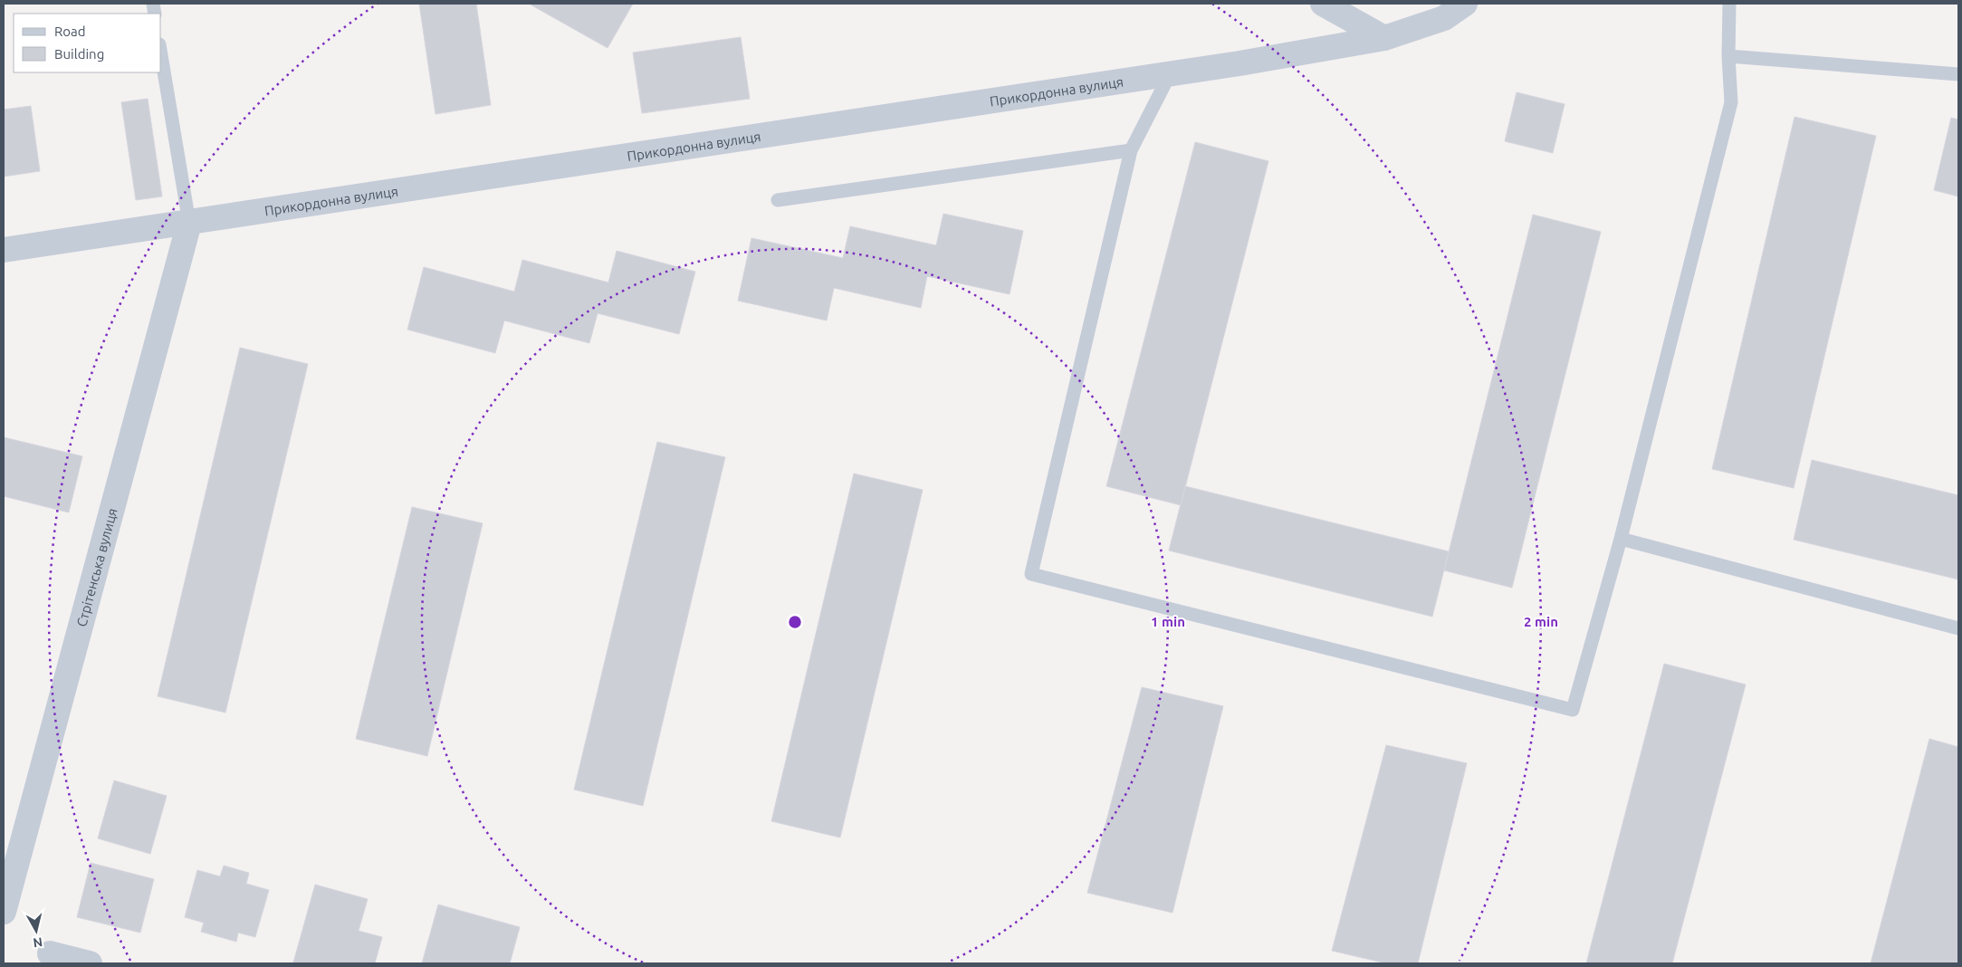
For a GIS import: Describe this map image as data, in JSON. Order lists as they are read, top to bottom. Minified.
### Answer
{"streets":{"street":["Прикордонна вулиця","Стрітенська вулиця"]},"crossings":[["Прикордонна вулиця","Стрітенська вулиця"]],"legend":["Road","Building"],"north":"bottom","rings":["1 min","2 min"]}
